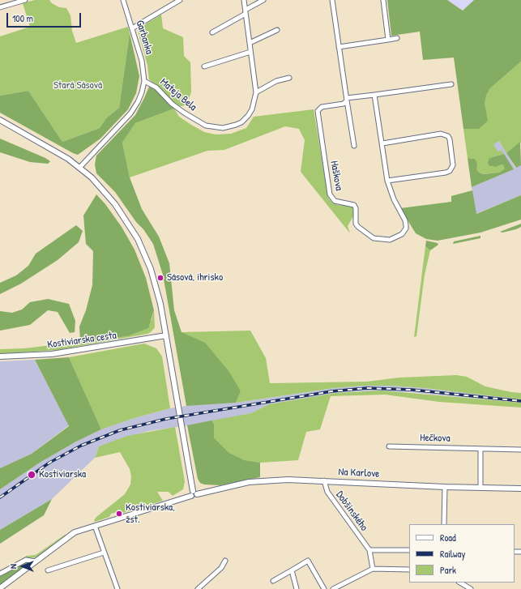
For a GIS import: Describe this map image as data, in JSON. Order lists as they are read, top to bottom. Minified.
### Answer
{"streets":{"street":["Garbanka","Mateja Bela","Haškova","Kostiviarska cesta","Hečkova","Na Karlove","Dobšinského"]},"crossings":[["Garbanka","Mateja Bela"],["Na Karlove","Dobšinského"]],"parks":["Stará Sásová"],"places":["Sásová, ihrisko","Kostiviarska","Kostiviarska, žst."],"legend":["Road","Railway","Park"],"scale_bar":"100 m","north":"left"}
